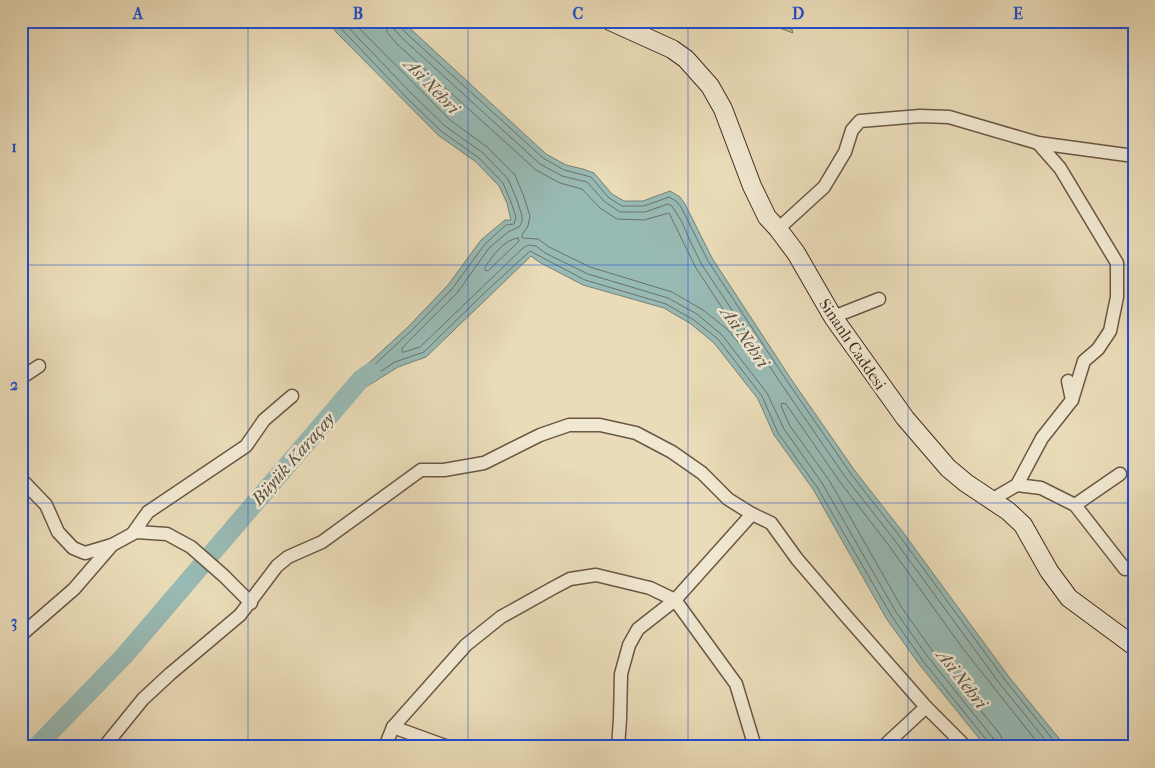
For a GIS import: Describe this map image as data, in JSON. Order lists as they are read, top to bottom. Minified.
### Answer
{"streets":{"main road":["Sinanlı Caddesi"]},"water":["Asi Nehri","Büyük Karaçay"],"grid":{"columns":["A","B","C","D","E"],"rows":["1","2","3"]}}
